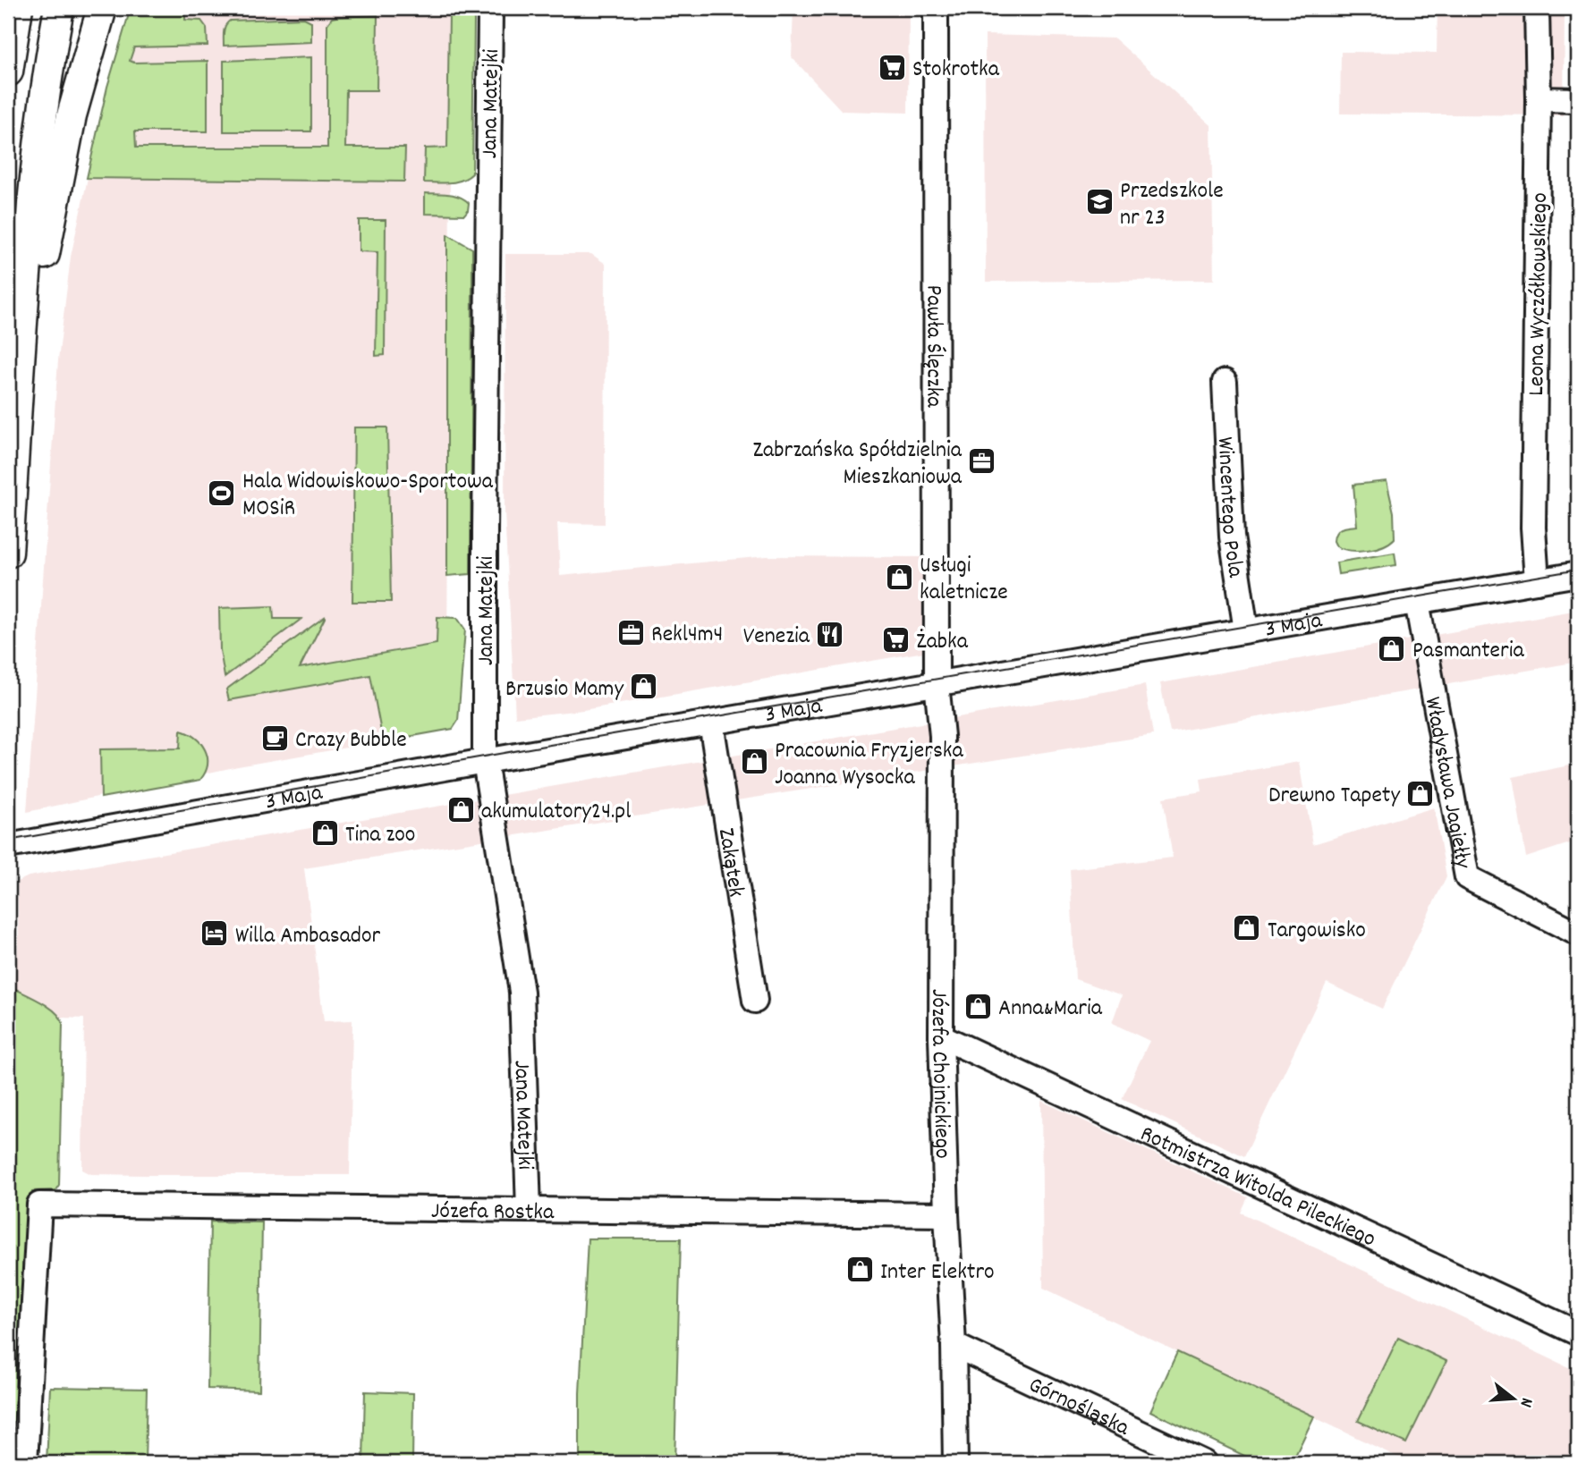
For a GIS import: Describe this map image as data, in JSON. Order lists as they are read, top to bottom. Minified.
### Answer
{"streets":{"street":["Jana Matejki","Leona Wyczółkowskiego","Pawła Ślęczka","Wincentego Pola","3 Maja","Władysława Jagiełły","Zakątek","Józefa Chojnickiego","Rotmistrza Witolda Pileckiego","Józefa Rostka","Górnośląska"]},"crossings":[["Jana Matejki","3 Maja"],["Jana Matejki","Józefa Rostka"],["Leona Wyczółkowskiego","3 Maja"],["Pawła Ślęczka","3 Maja"],["Pawła Ślęczka","Józefa Chojnickiego"],["Wincentego Pola","3 Maja"],["3 Maja","Władysława Jagiełły"],["3 Maja","Zakątek"],["3 Maja","Józefa Chojnickiego"],["Józefa Chojnickiego","Rotmistrza Witolda Pileckiego"],["Józefa Chojnickiego","Józefa Rostka"],["Józefa Chojnickiego","Górnośląska"]],"places":{"supermarket":["Stokrotka","Żabka"],"school or university":["Przedszkole nr 23"],"office":["Zabrzańska Spółdzielnia Mieszkaniowa","Rekl4m4"],"sports":["Hala Widowiskowo-Sportowa MOSiR"],"shop":["Usługi kaletnicze","Pasmanteria","Brzusio Mamy","Pracownia Fryzjerska Joanna Wysocka","Drewno Tapety","akumulatory24.pl","Tina zoo","Targowisko","Anna&Maria","Inter Elektro"],"restaurant":["Venezia"],"cafe":["Crazy Bubble"],"hotel":["Willa Ambasador"]},"north":"right"}
